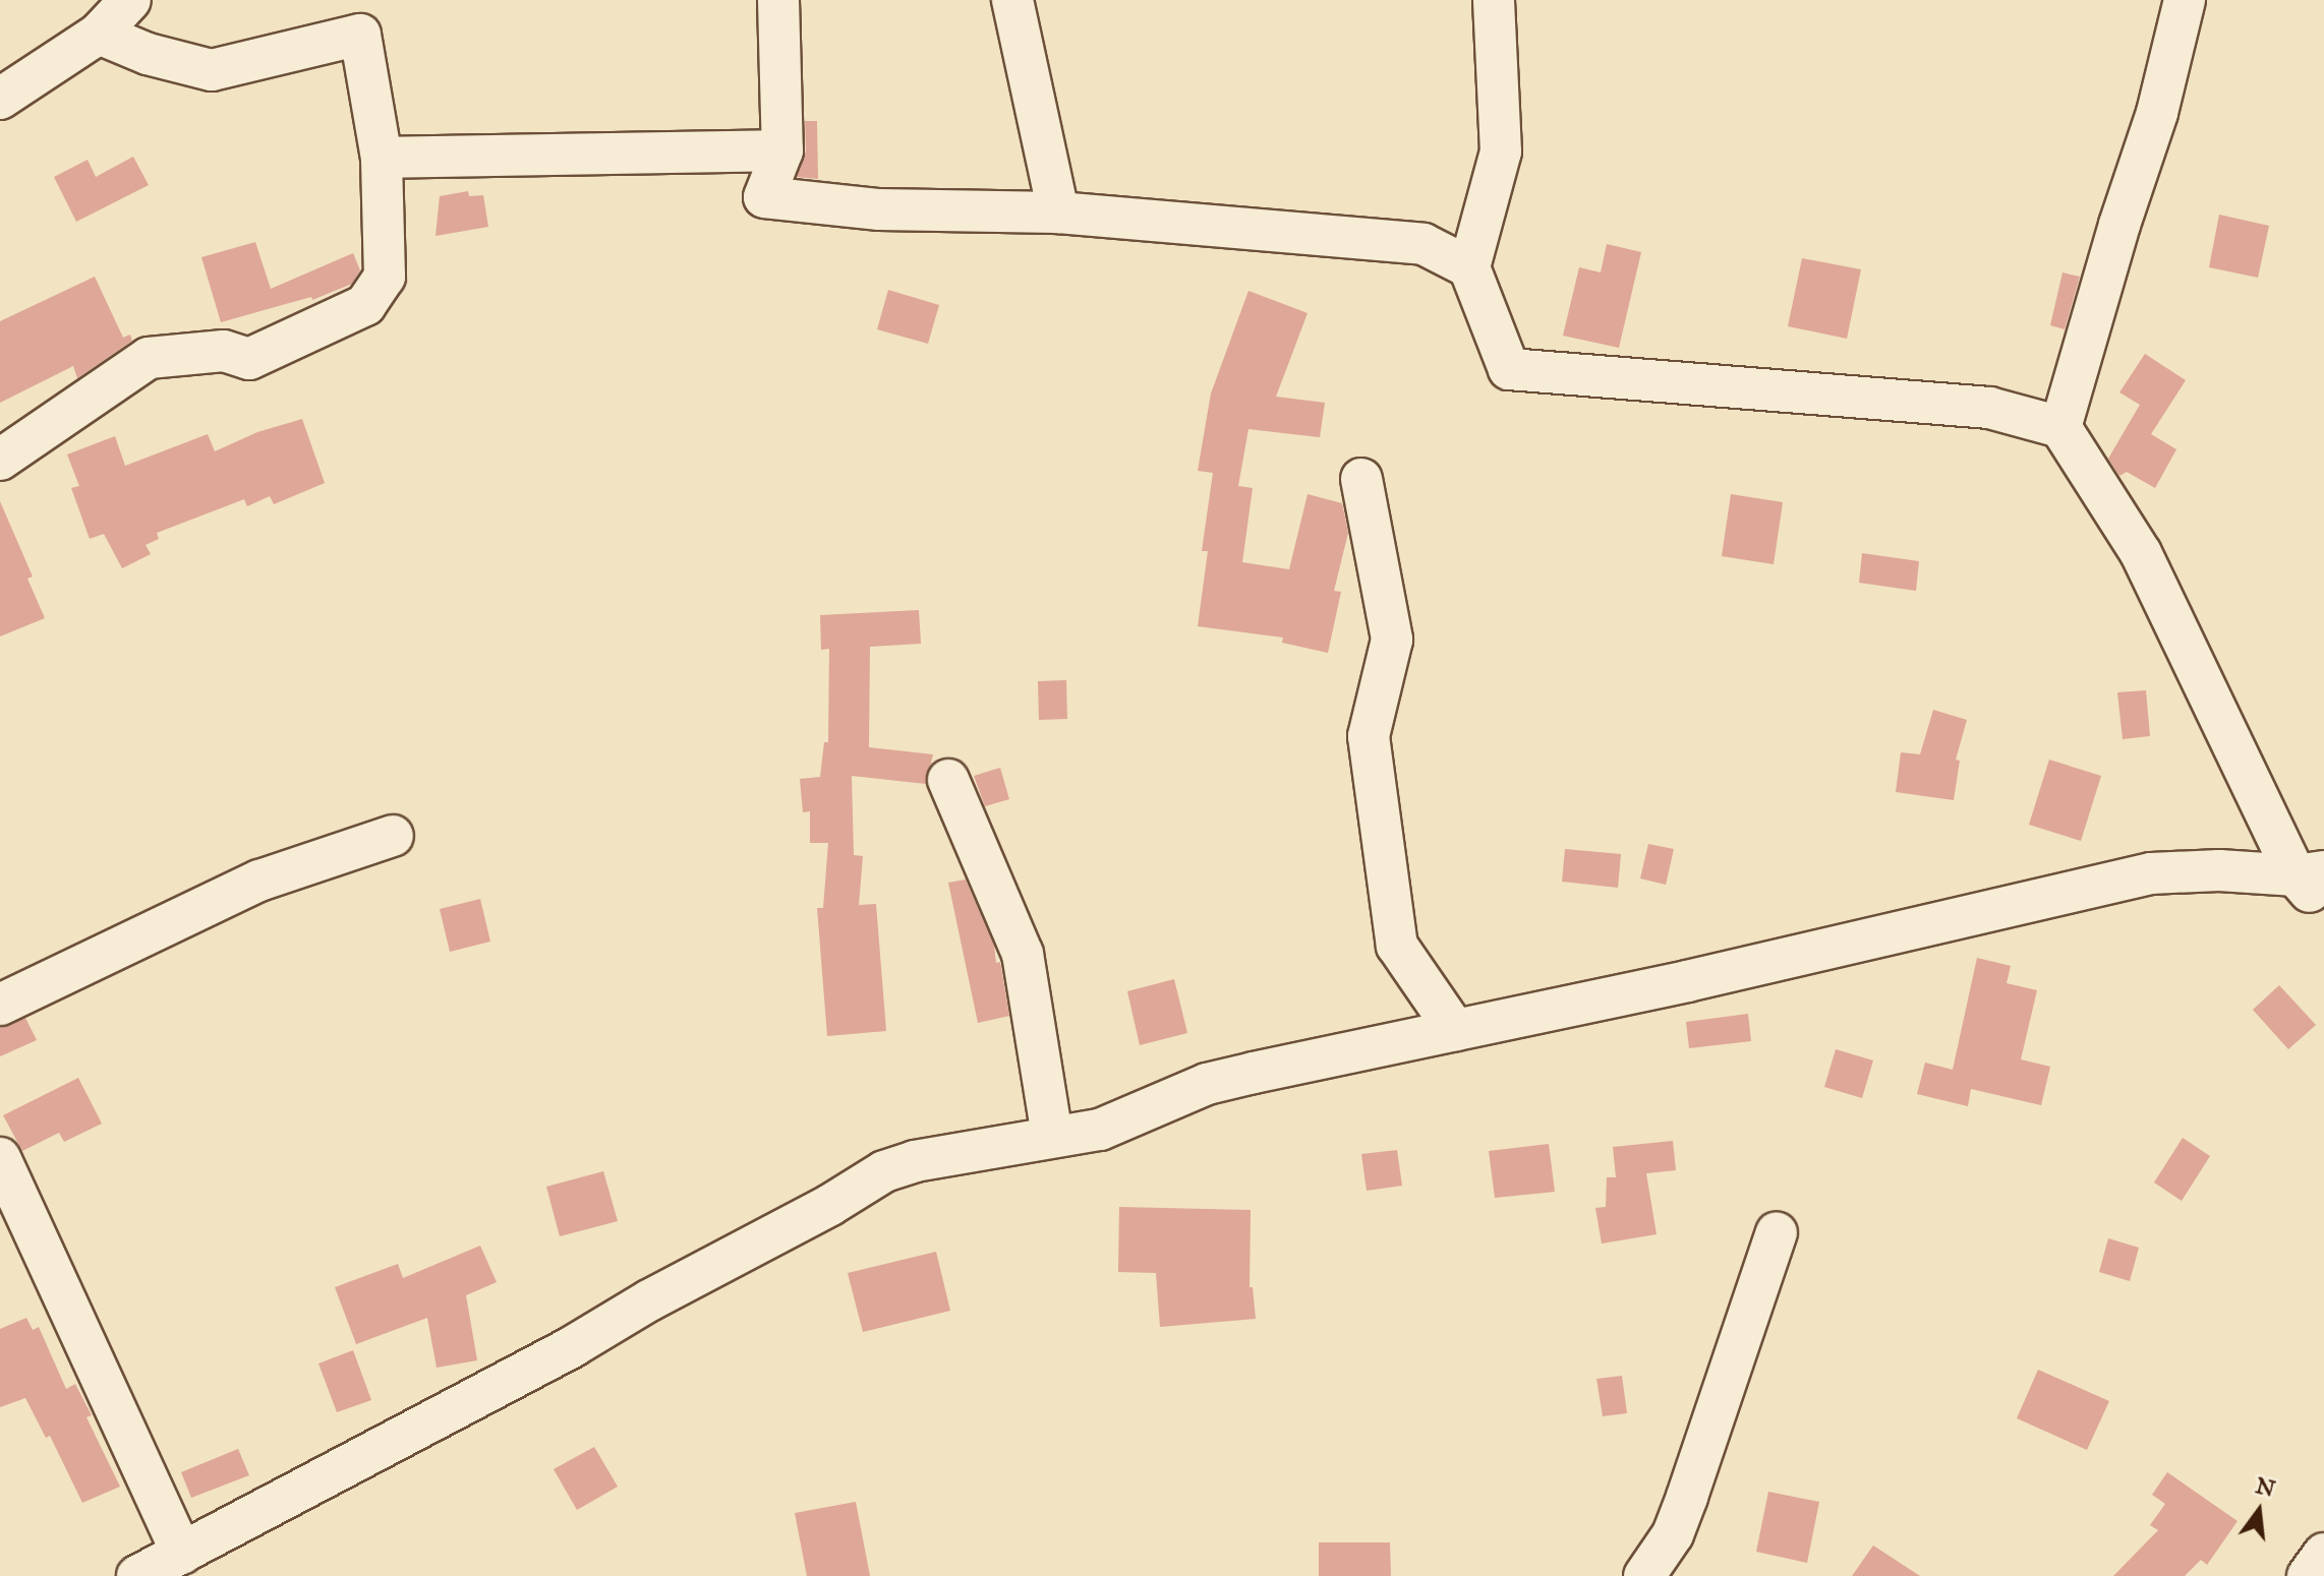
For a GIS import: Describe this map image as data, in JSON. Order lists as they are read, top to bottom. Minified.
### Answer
{"north":"top"}
